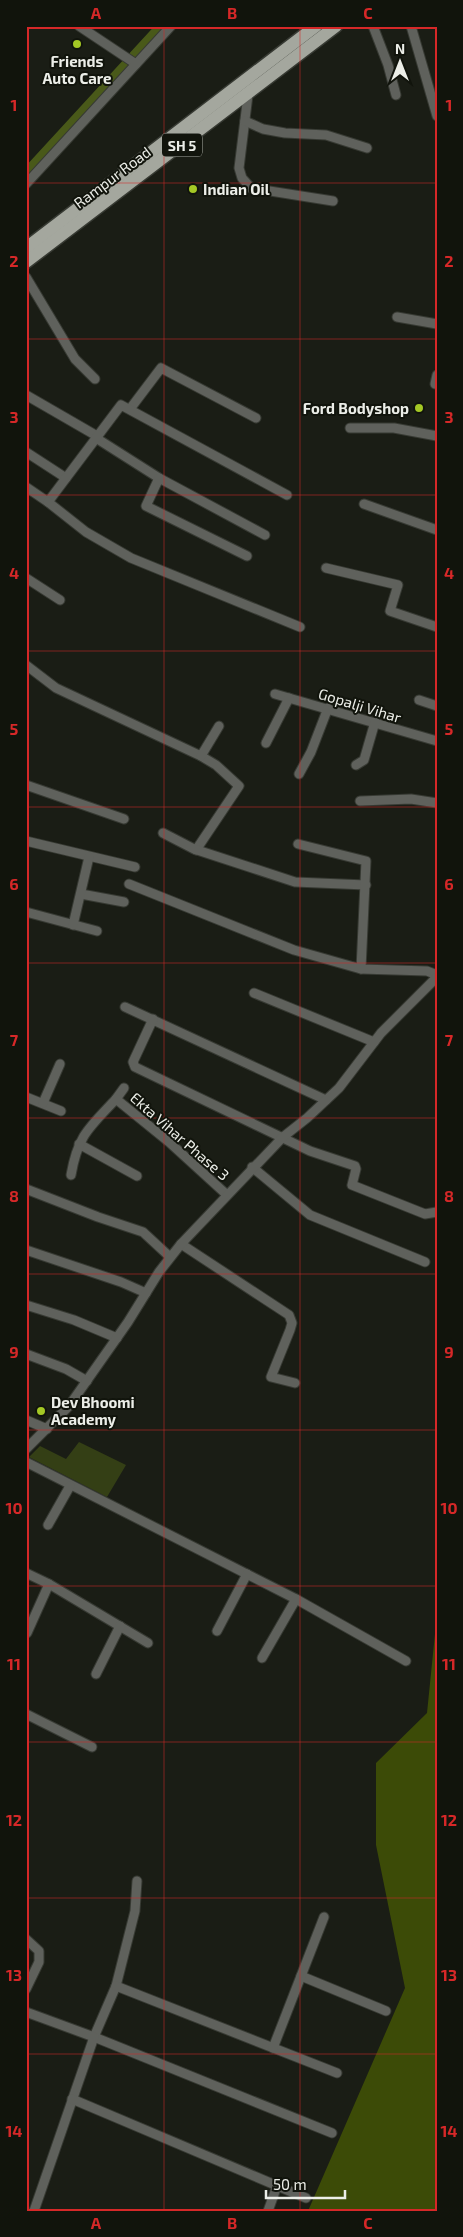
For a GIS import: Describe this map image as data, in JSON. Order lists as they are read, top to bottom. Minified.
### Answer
{"streets":{"main road":["SH 5","Rampur Road"],"street":["Gopalji Vihar","Ekta Vihar Phase 3"]},"places":["Friends Auto Care","Indian Oil","Ford Bodyshop","Dev Bhoomi Academy"],"scale_bar":"50 m","north":"top","grid":{"columns":["A","B","C"],"rows":["1","2","3","4","5","6","7","8","9","10","11","12","13","14"]}}
